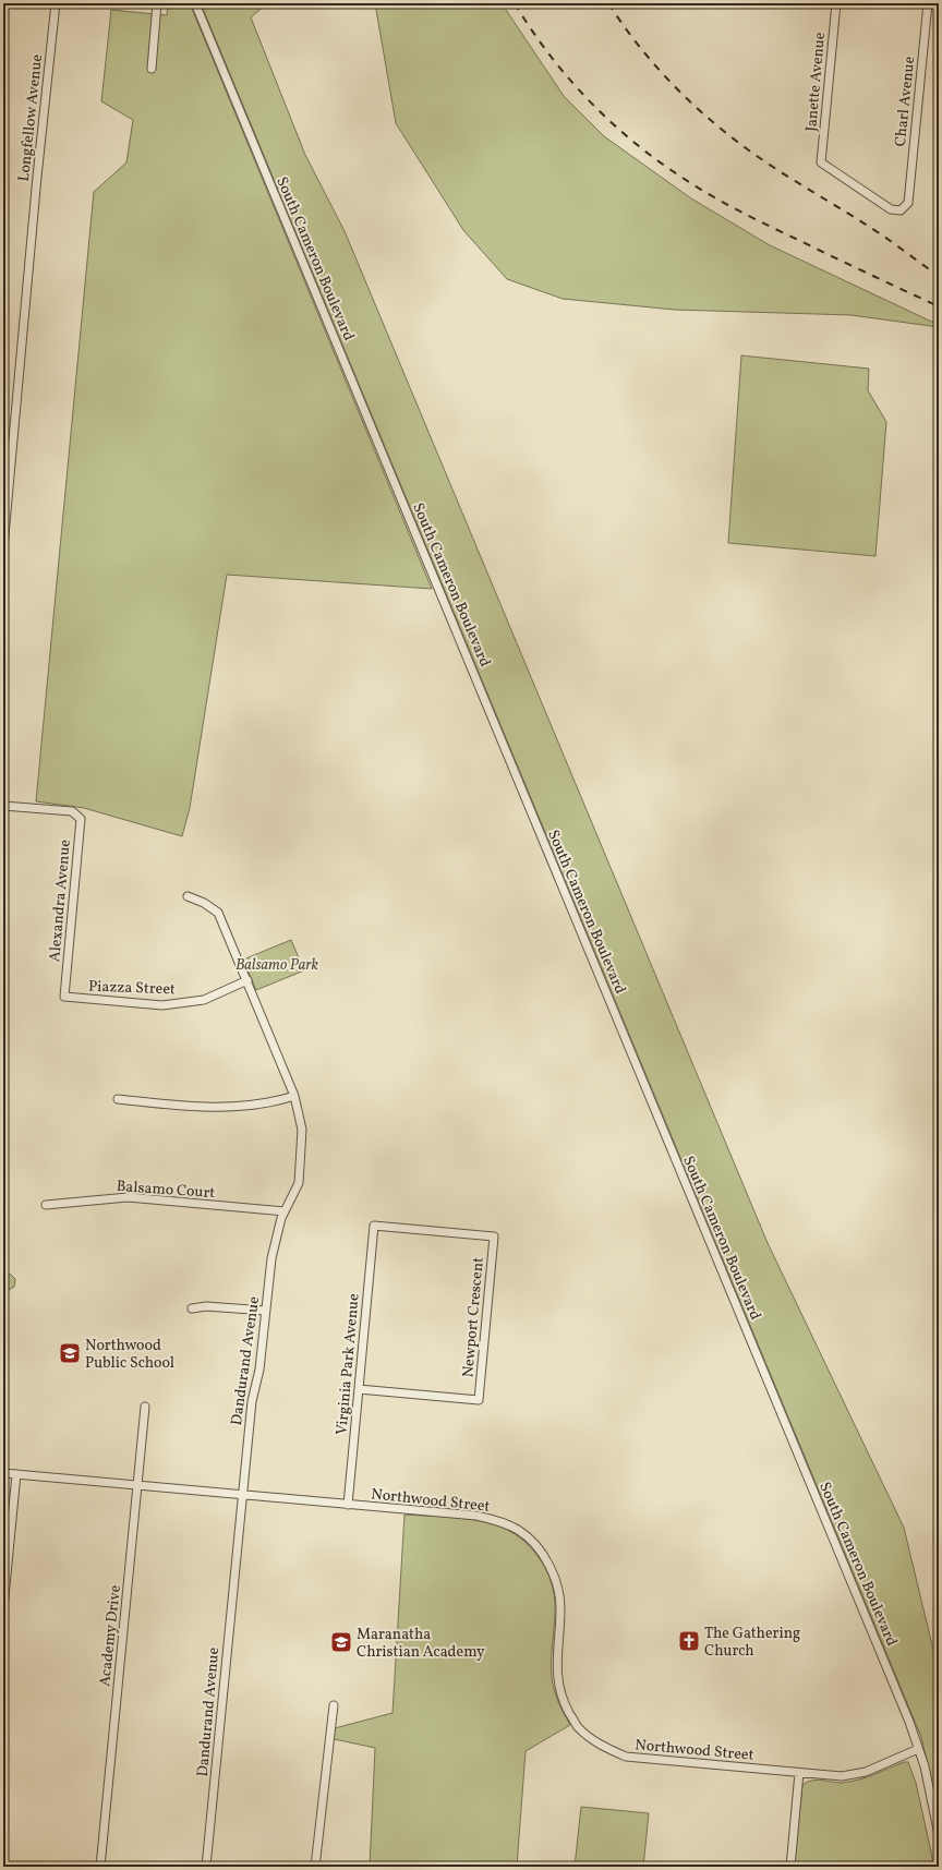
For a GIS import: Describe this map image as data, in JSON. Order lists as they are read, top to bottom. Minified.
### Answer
{"streets":{"street":["Janette Avenue","Charl Avenue","Longfellow Avenue","South Cameron Boulevard","Alexandra Avenue","Piazza Street","Balsamo Court","Newport Crescent","Dandurand Avenue","Virginia Park Avenue","Northwood Street","Academy Drive"]},"crossings":[["Janette Avenue","Charl Avenue"],["South Cameron Boulevard","Northwood Street"],["Alexandra Avenue","Piazza Street"],["Piazza Street","Dandurand Avenue"],["Balsamo Court","Dandurand Avenue"],["Newport Crescent","Virginia Park Avenue"],["Dandurand Avenue","Northwood Street"],["Virginia Park Avenue","Northwood Street"],["Northwood Street","Academy Drive"]],"parks":["Balsamo Park"],"places":{"school or university":["Northwood Public School","Maranatha Christian Academy"],"church":["The Gathering Church"]}}
